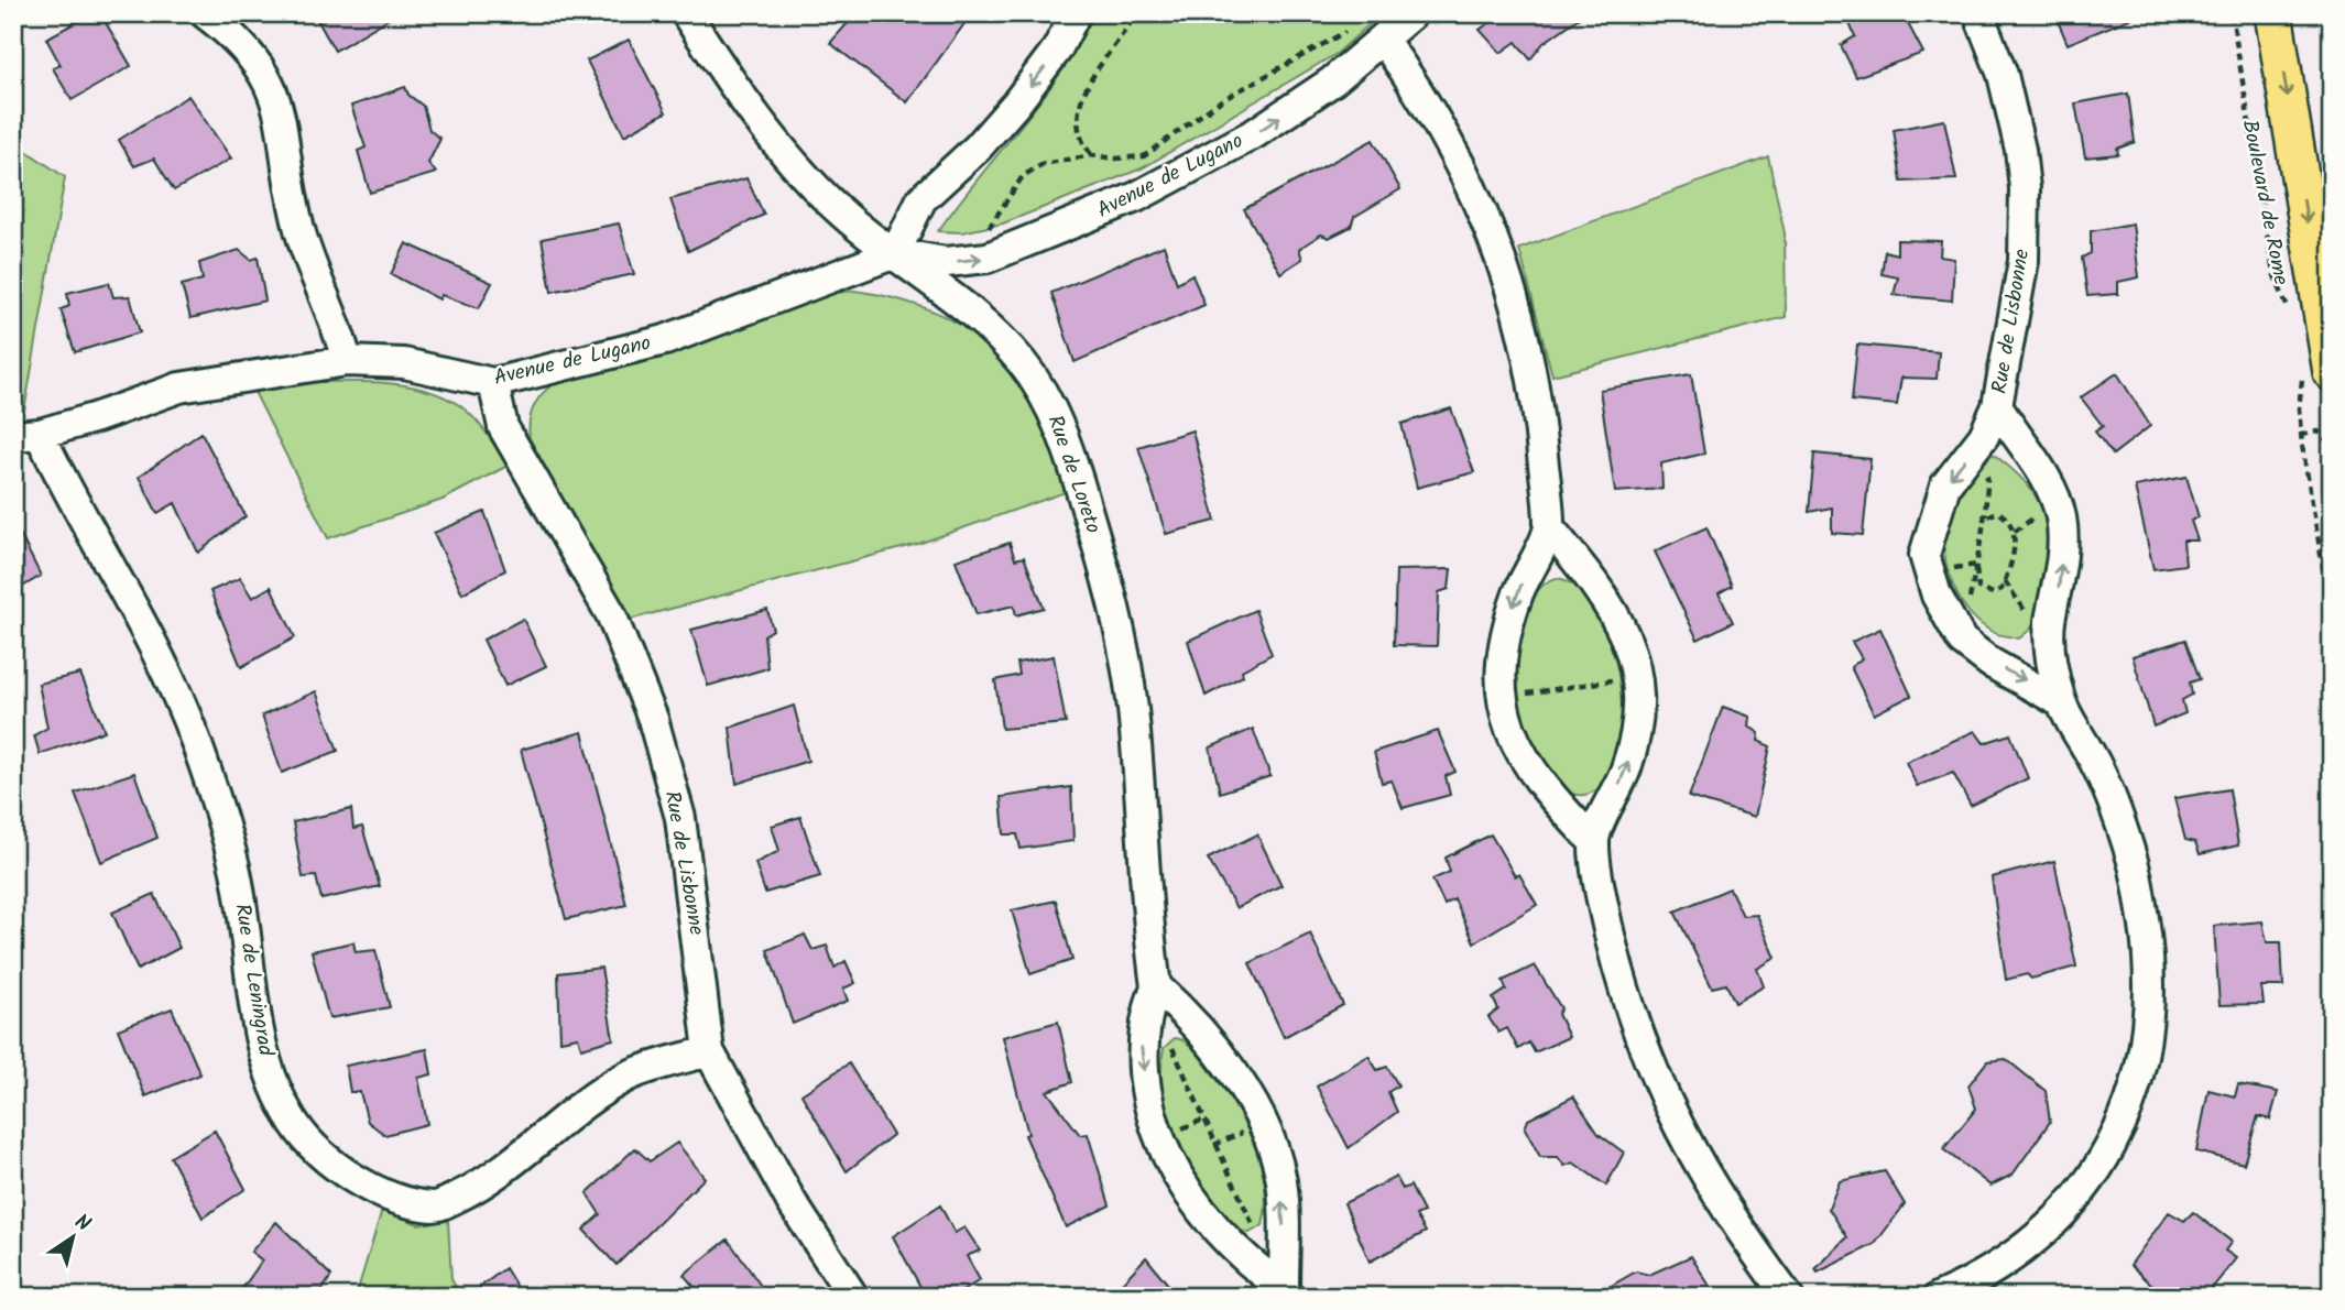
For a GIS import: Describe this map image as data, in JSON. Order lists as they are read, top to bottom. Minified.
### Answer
{"streets":{"main road":["Boulevard de Rome"],"street":["Avenue de Lugano","Rue de Lisbonne","Rue de Loreto","Rue de Leningrad"]},"crossings":[["Avenue de Lugano","Rue de Lisbonne"],["Avenue de Lugano","Rue de Loreto"],["Avenue de Lugano","Rue de Leningrad"],["Rue de Lisbonne","Rue de Leningrad"]],"one_way":["Avenue de Lugano"],"north":"top right"}
